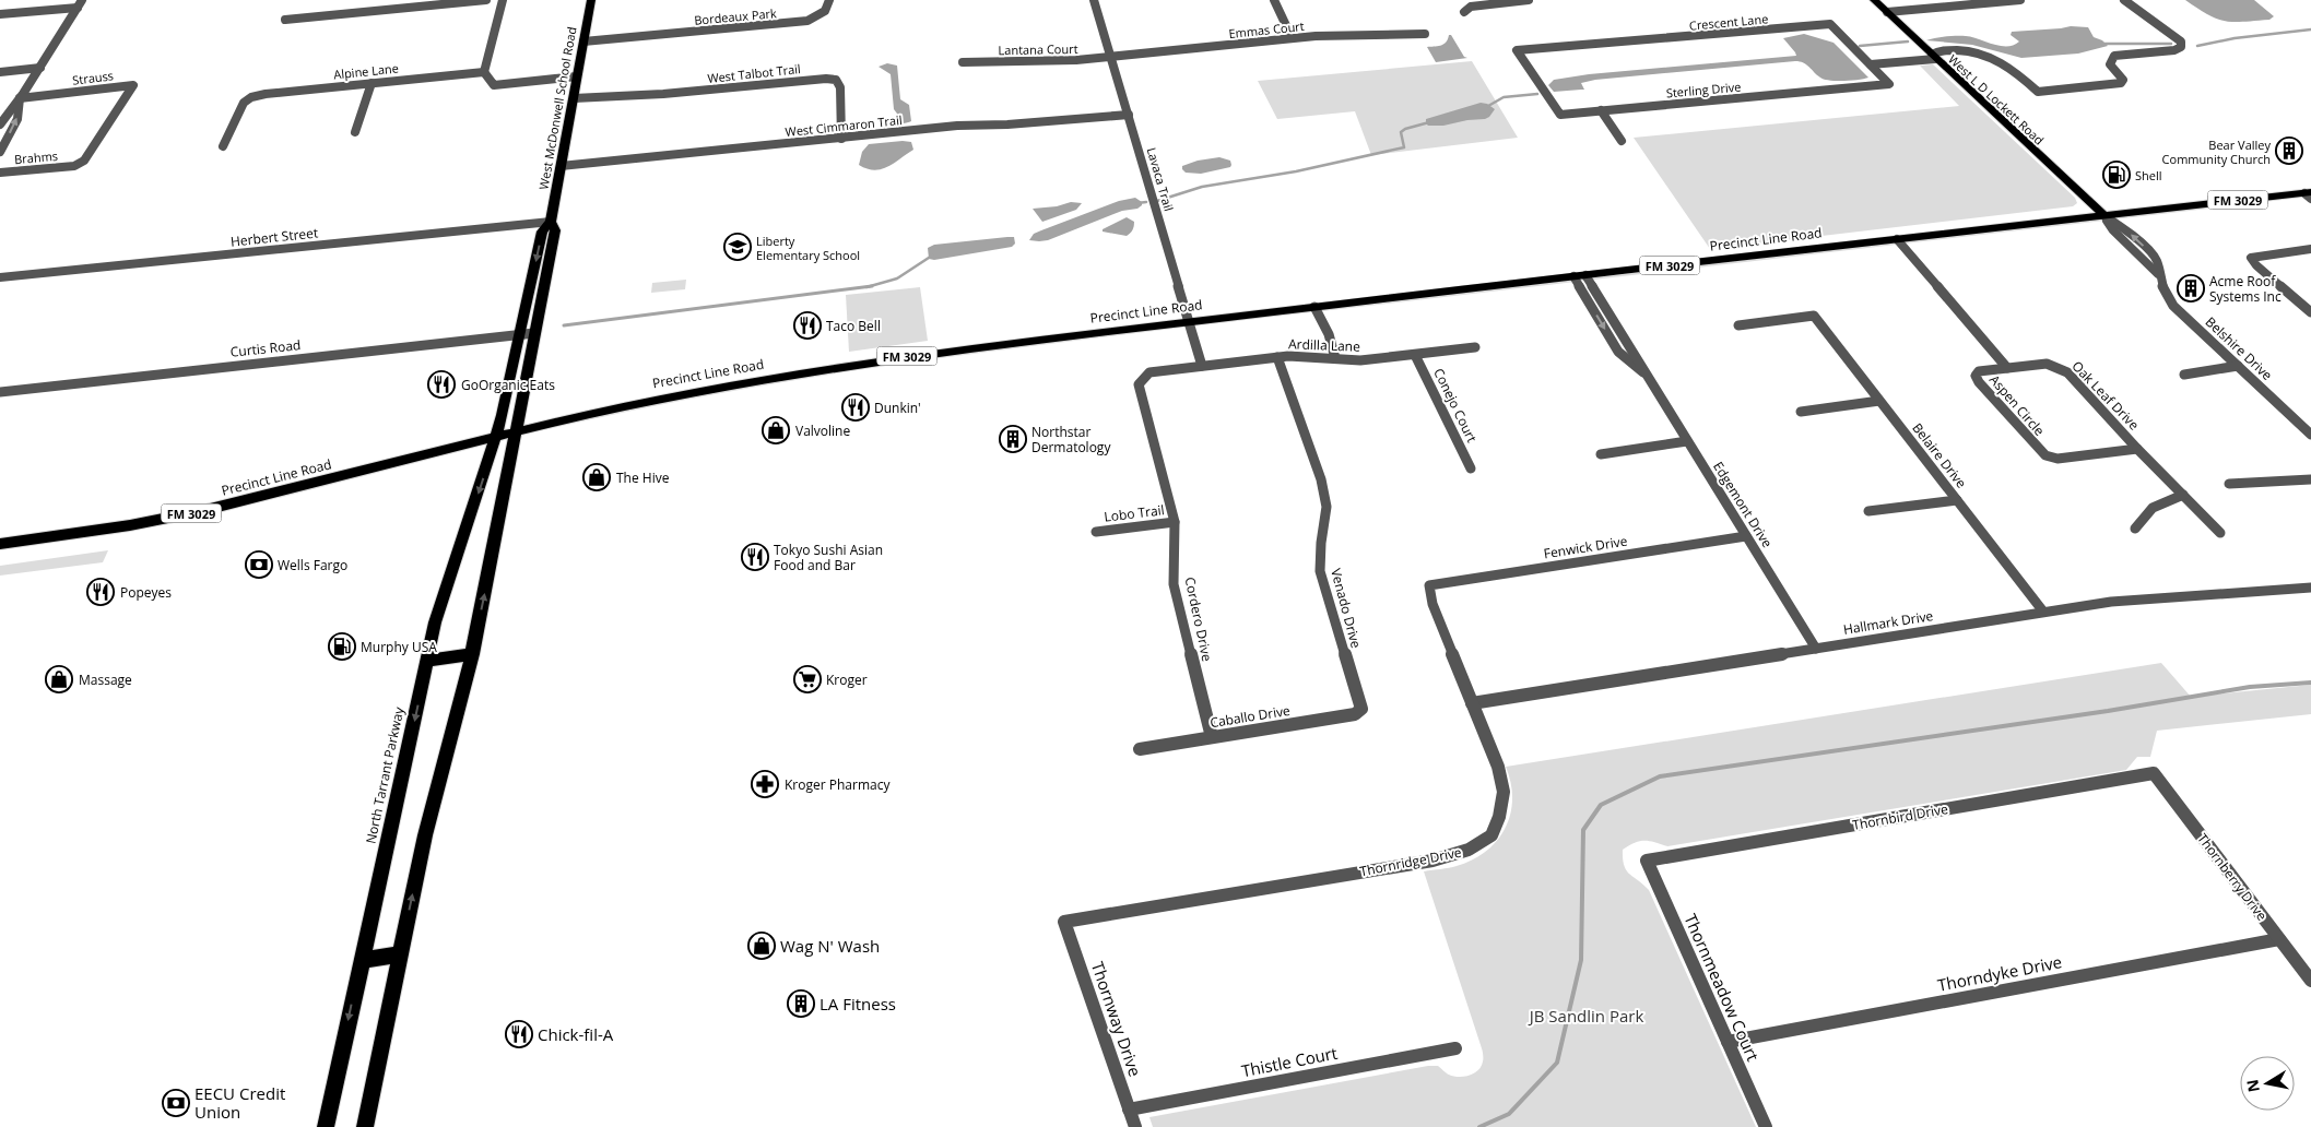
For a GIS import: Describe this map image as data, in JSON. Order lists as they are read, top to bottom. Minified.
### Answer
{"streets":{"main road":["West L D Lockett Road","West McDonwell School Road","FM 3029","Precinct Line Road","North Tarrant Parkway"],"street":["Bordeaux Park","Crescent Lane","Emmas Court","Lantana Court","Alpine Lane","West Talbot Trail","Strauss","Sterling Drive","West Cimmaron Trail","Brahms","Lavaca Trail","Herbert Street","Ardilla Lane","Curtis Road","Belshire Drive","Oak Leaf Drive","Conejo Court","Aspen Circle","Belaire Drive","Edgemont Drive","Lobo Trail","Fenwick Drive","Venado Drive","Cordero Drive","Hallmark Drive","Caballo Drive","Thornbird Drive","Thornridge Drive","Thornberry Drive","Thorndyke Drive","Thornmeadow Court","Thornway Drive","Thistle Court"]},"crossings":[["Bordeaux Park","West McDonwell School Road"],["Crescent Lane","Sterling Drive"],["Emmas Court","Lantana Court"],["Emmas Court","Lavaca Trail"],["Lantana Court","Lavaca Trail"],["West Talbot Trail","West McDonwell School Road"],["West Talbot Trail","West Cimmaron Trail"],["Strauss","Brahms"],["West L D Lockett Road","Precinct Line Road"],["West L D Lockett Road","Belshire Drive"],["West McDonwell School Road","West Cimmaron Trail"],["West McDonwell School Road","Herbert Street"],["West McDonwell School Road","Precinct Line Road"],["West McDonwell School Road","Curtis Road"],["West McDonwell School Road","North Tarrant Parkway"],["West Cimmaron Trail","Lavaca Trail"],["Lavaca Trail","Precinct Line Road"],["Lavaca Trail","Ardilla Lane"],["Precinct Line Road","Belshire Drive"],["Precinct Line Road","Edgemont Drive"],["Precinct Line Road","North Tarrant Parkway"],["Ardilla Lane","Conejo Court"],["Ardilla Lane","Venado Drive"],["Ardilla Lane","Cordero Drive"],["Oak Leaf Drive","Aspen Circle"],["Belaire Drive","Hallmark Drive"],["Edgemont Drive","Fenwick Drive"],["Edgemont Drive","Hallmark Drive"],["Lobo Trail","Cordero Drive"],["Fenwick Drive","Thornridge Drive"],["Venado Drive","Caballo Drive"],["Cordero Drive","Caballo Drive"],["Hallmark Drive","Thornridge Drive"],["Thornbird Drive","Thornberry Drive"],["Thornbird Drive","Thornmeadow Court"],["Thornridge Drive","Thornway Drive"],["Thornberry Drive","Thorndyke Drive"],["Thorndyke Drive","Thornmeadow Court"],["Thornway Drive","Thistle Court"]],"parks":["JB Sandlin Park"],"places":{"building":["Bear Valley Community Church","Acme Roof Systems Inc","Northstar Dermatology","LA Fitness"],"fuel station":["Shell","Murphy USA"],"school or university":["Liberty Elementary School"],"restaurant":["Taco Bell","GoOrganic Eats","Dunkin'","Tokyo Sushi Asian Food and Bar","Popeyes","Chick-fil-A"],"shop":["Valvoline","The Hive","Massage","Wag N' Wash"],"bank":["Wells Fargo","EECU Credit Union"],"supermarket":["Kroger"],"pharmacy":["Kroger Pharmacy"]},"north":"left"}
